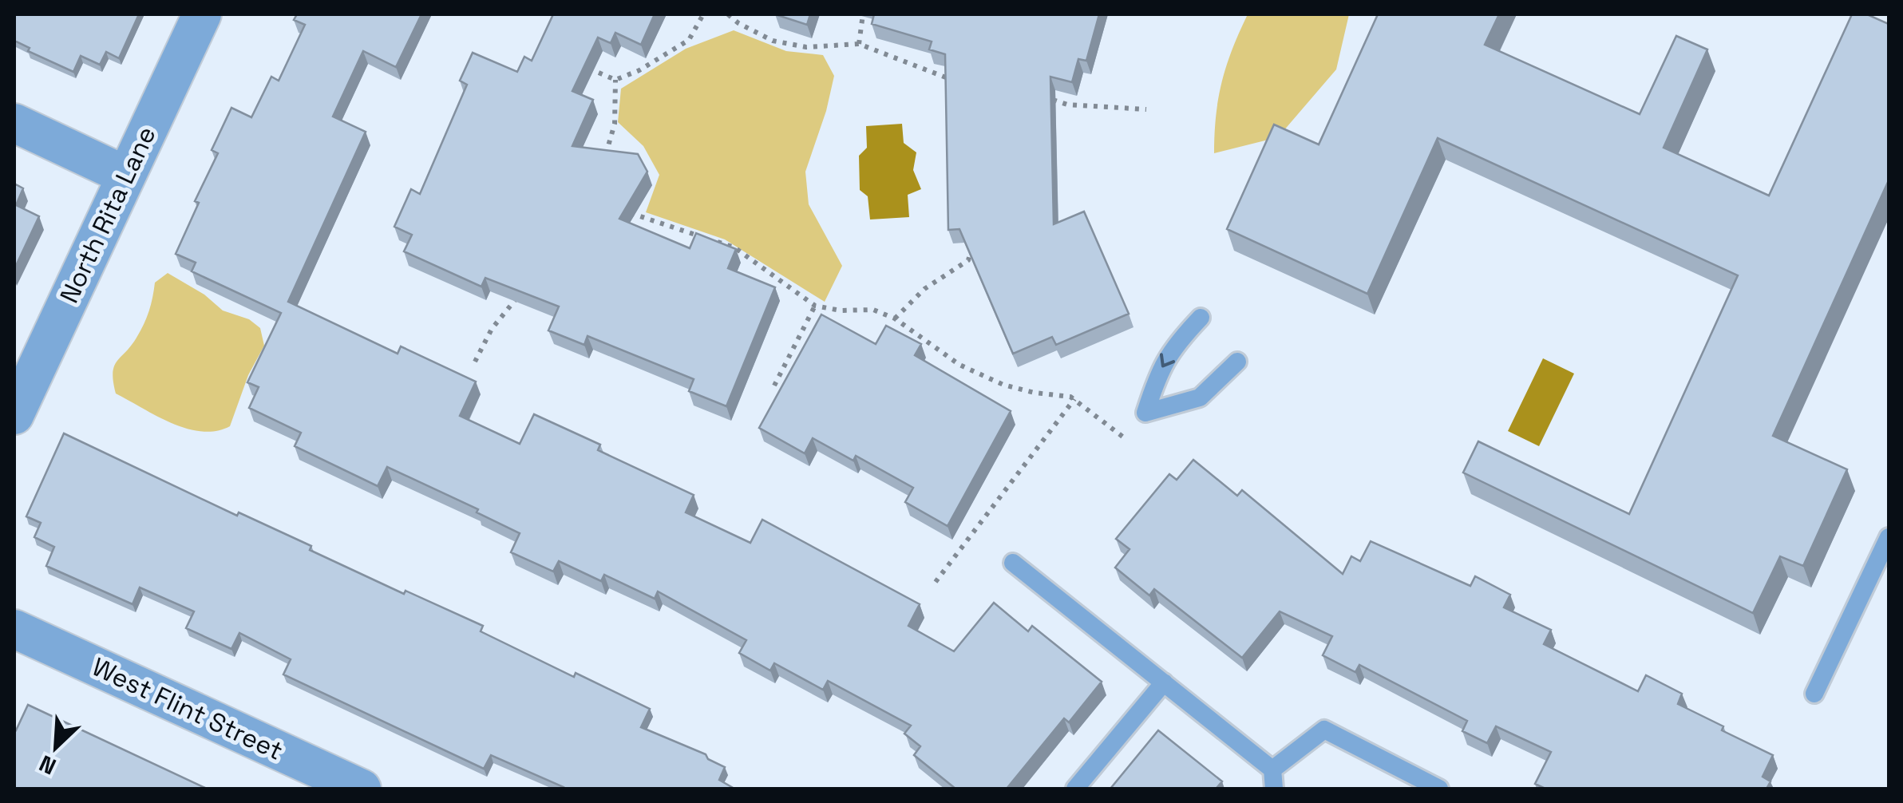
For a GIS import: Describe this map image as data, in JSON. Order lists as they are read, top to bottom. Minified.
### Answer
{"streets":{"street":["North Rita Lane","West Flint Street"]},"north":"bottom left"}
